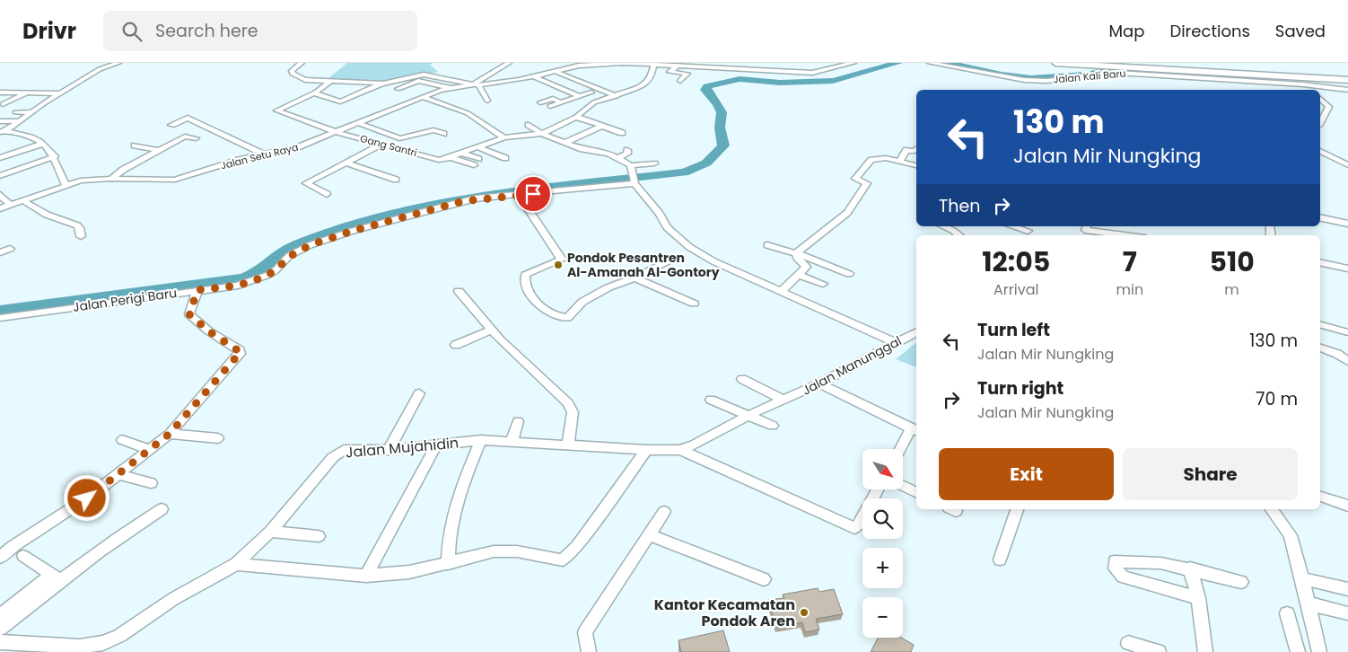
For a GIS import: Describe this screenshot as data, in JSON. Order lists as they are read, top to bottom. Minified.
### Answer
{"streets":{"street":["Jalan Kali Baru","Gang Santri","Jalan Setu Raya","Jalan Perigi Baru","Jalan Manunggal","Jalan Mujahidin"]},"crossings":[["Gang Santri","Jalan Setu Raya"],["Jalan Manunggal","Jalan Mujahidin"]],"places":["Pondok Pesantren Al-Amanah Al-Gontory","Kantor Kecamatan Pondok Aren"],"north":"bottom right","page":{"header":"Drivr","search":"Search here","nav":["Map","Directions","Saved"],"turn":["130 m","Jalan Mir Nungking"],"then":"Then","eta":["12:05","Arrival","7","min","510","m"],"list":[{"name":"Turn left","note":"Jalan Mir Nungking","value":"130 m"},{"name":"Turn right","note":"Jalan Mir Nungking","value":"70 m"}],"buttons":["Exit","Share"],"map_buttons":["+","−"]}}
